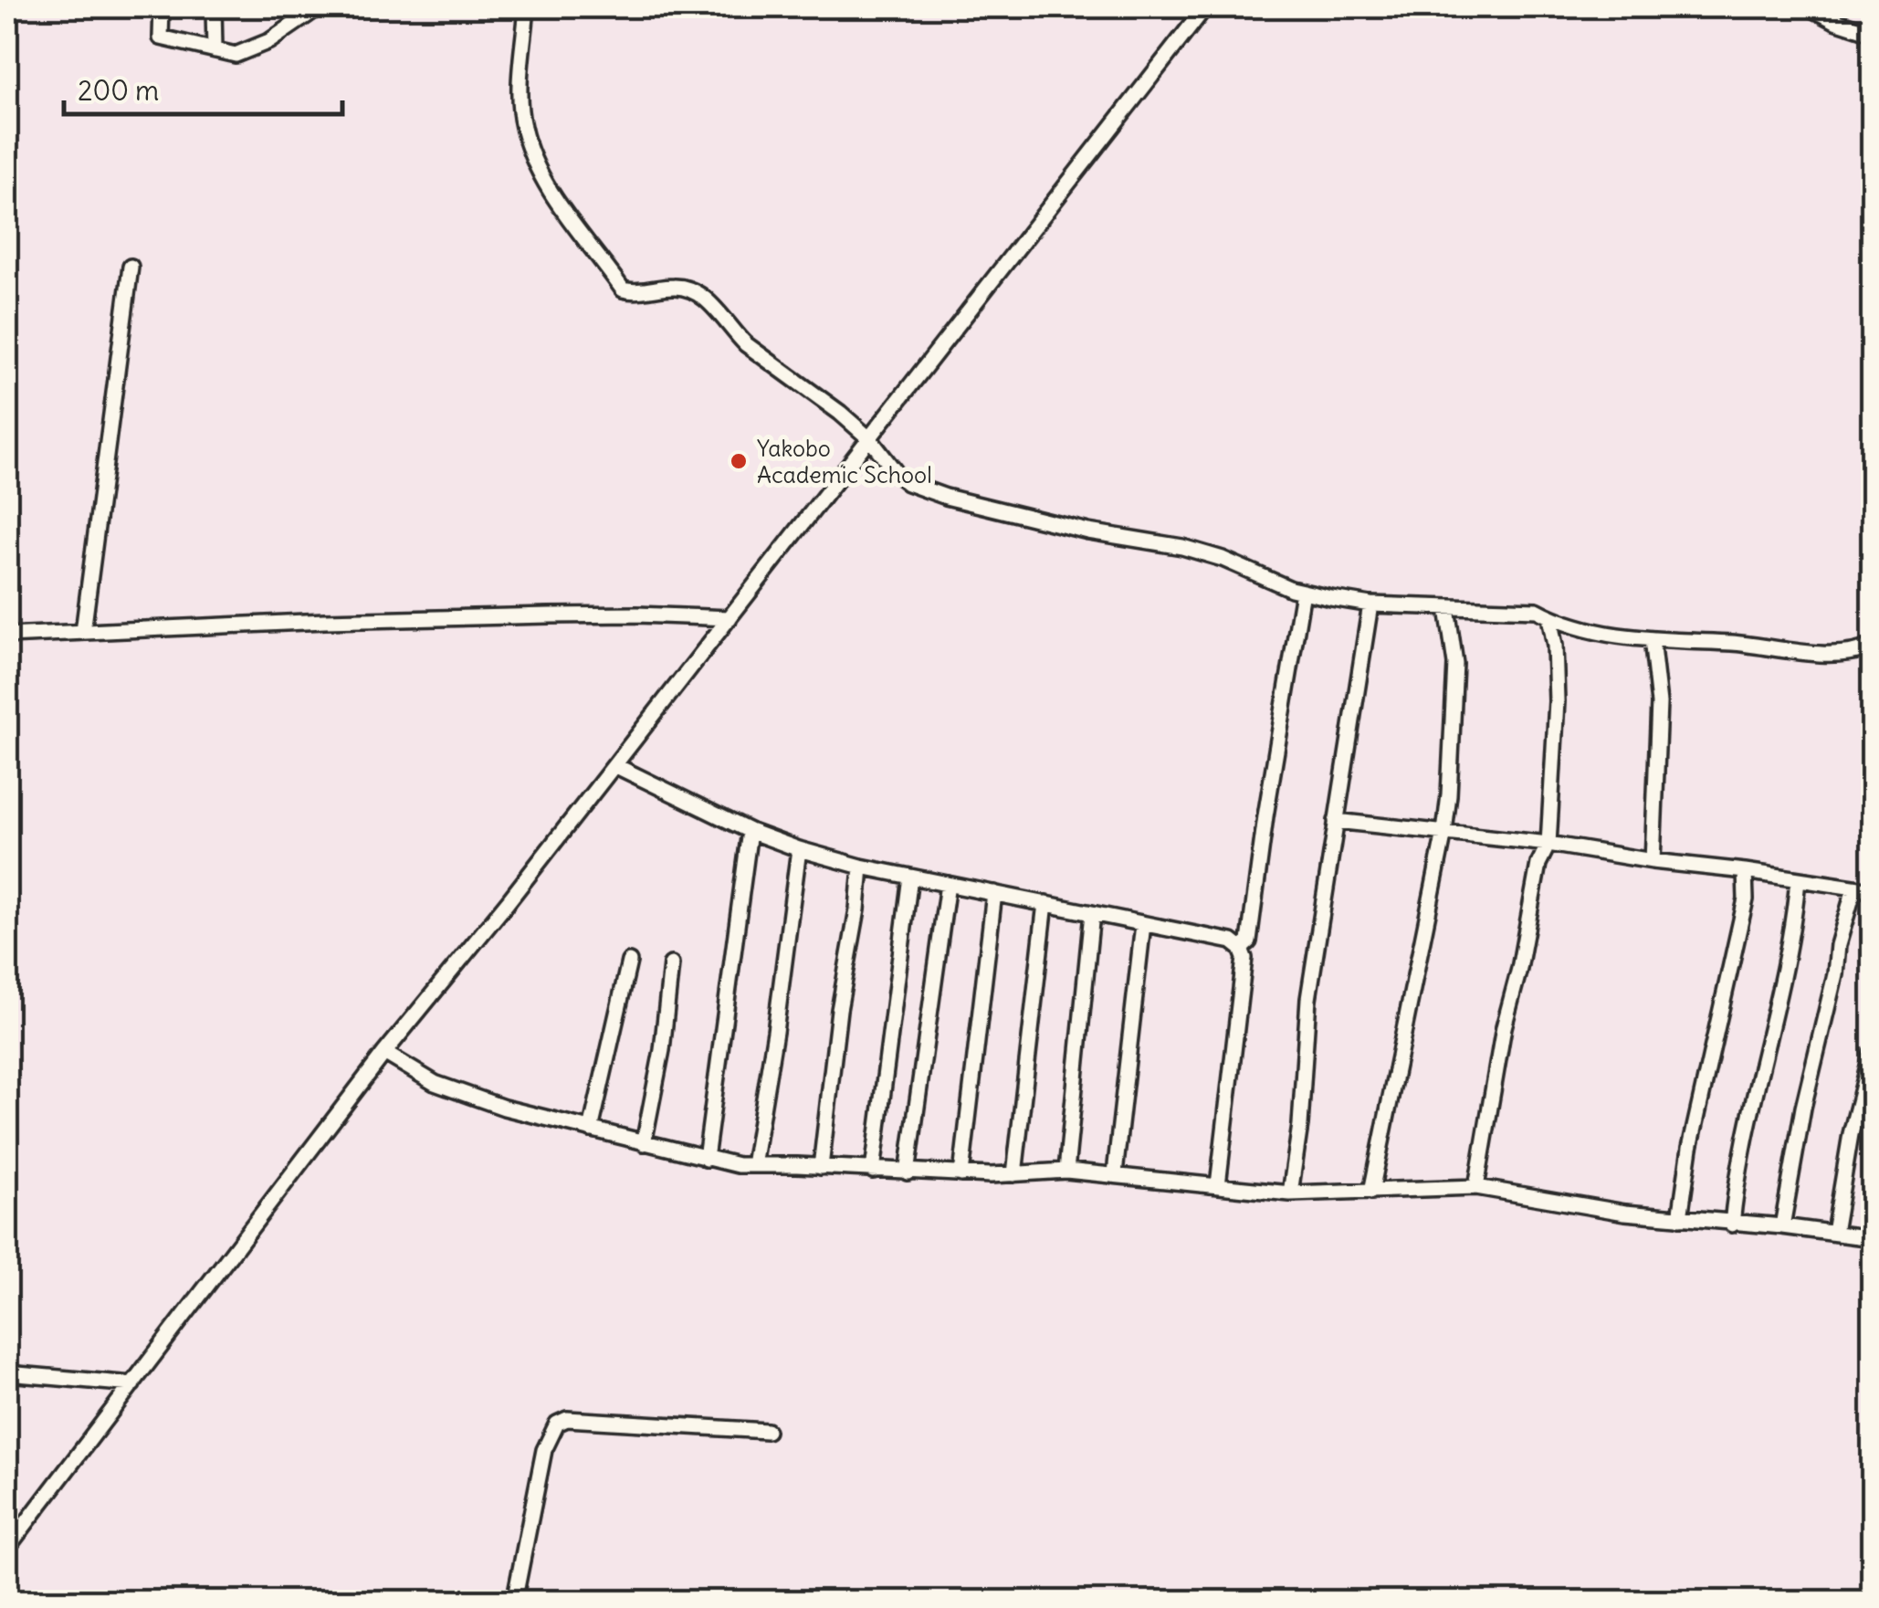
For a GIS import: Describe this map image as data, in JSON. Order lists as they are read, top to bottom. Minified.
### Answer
{"places":["Yakobo Academic School"],"scale_bar":"200 m"}
